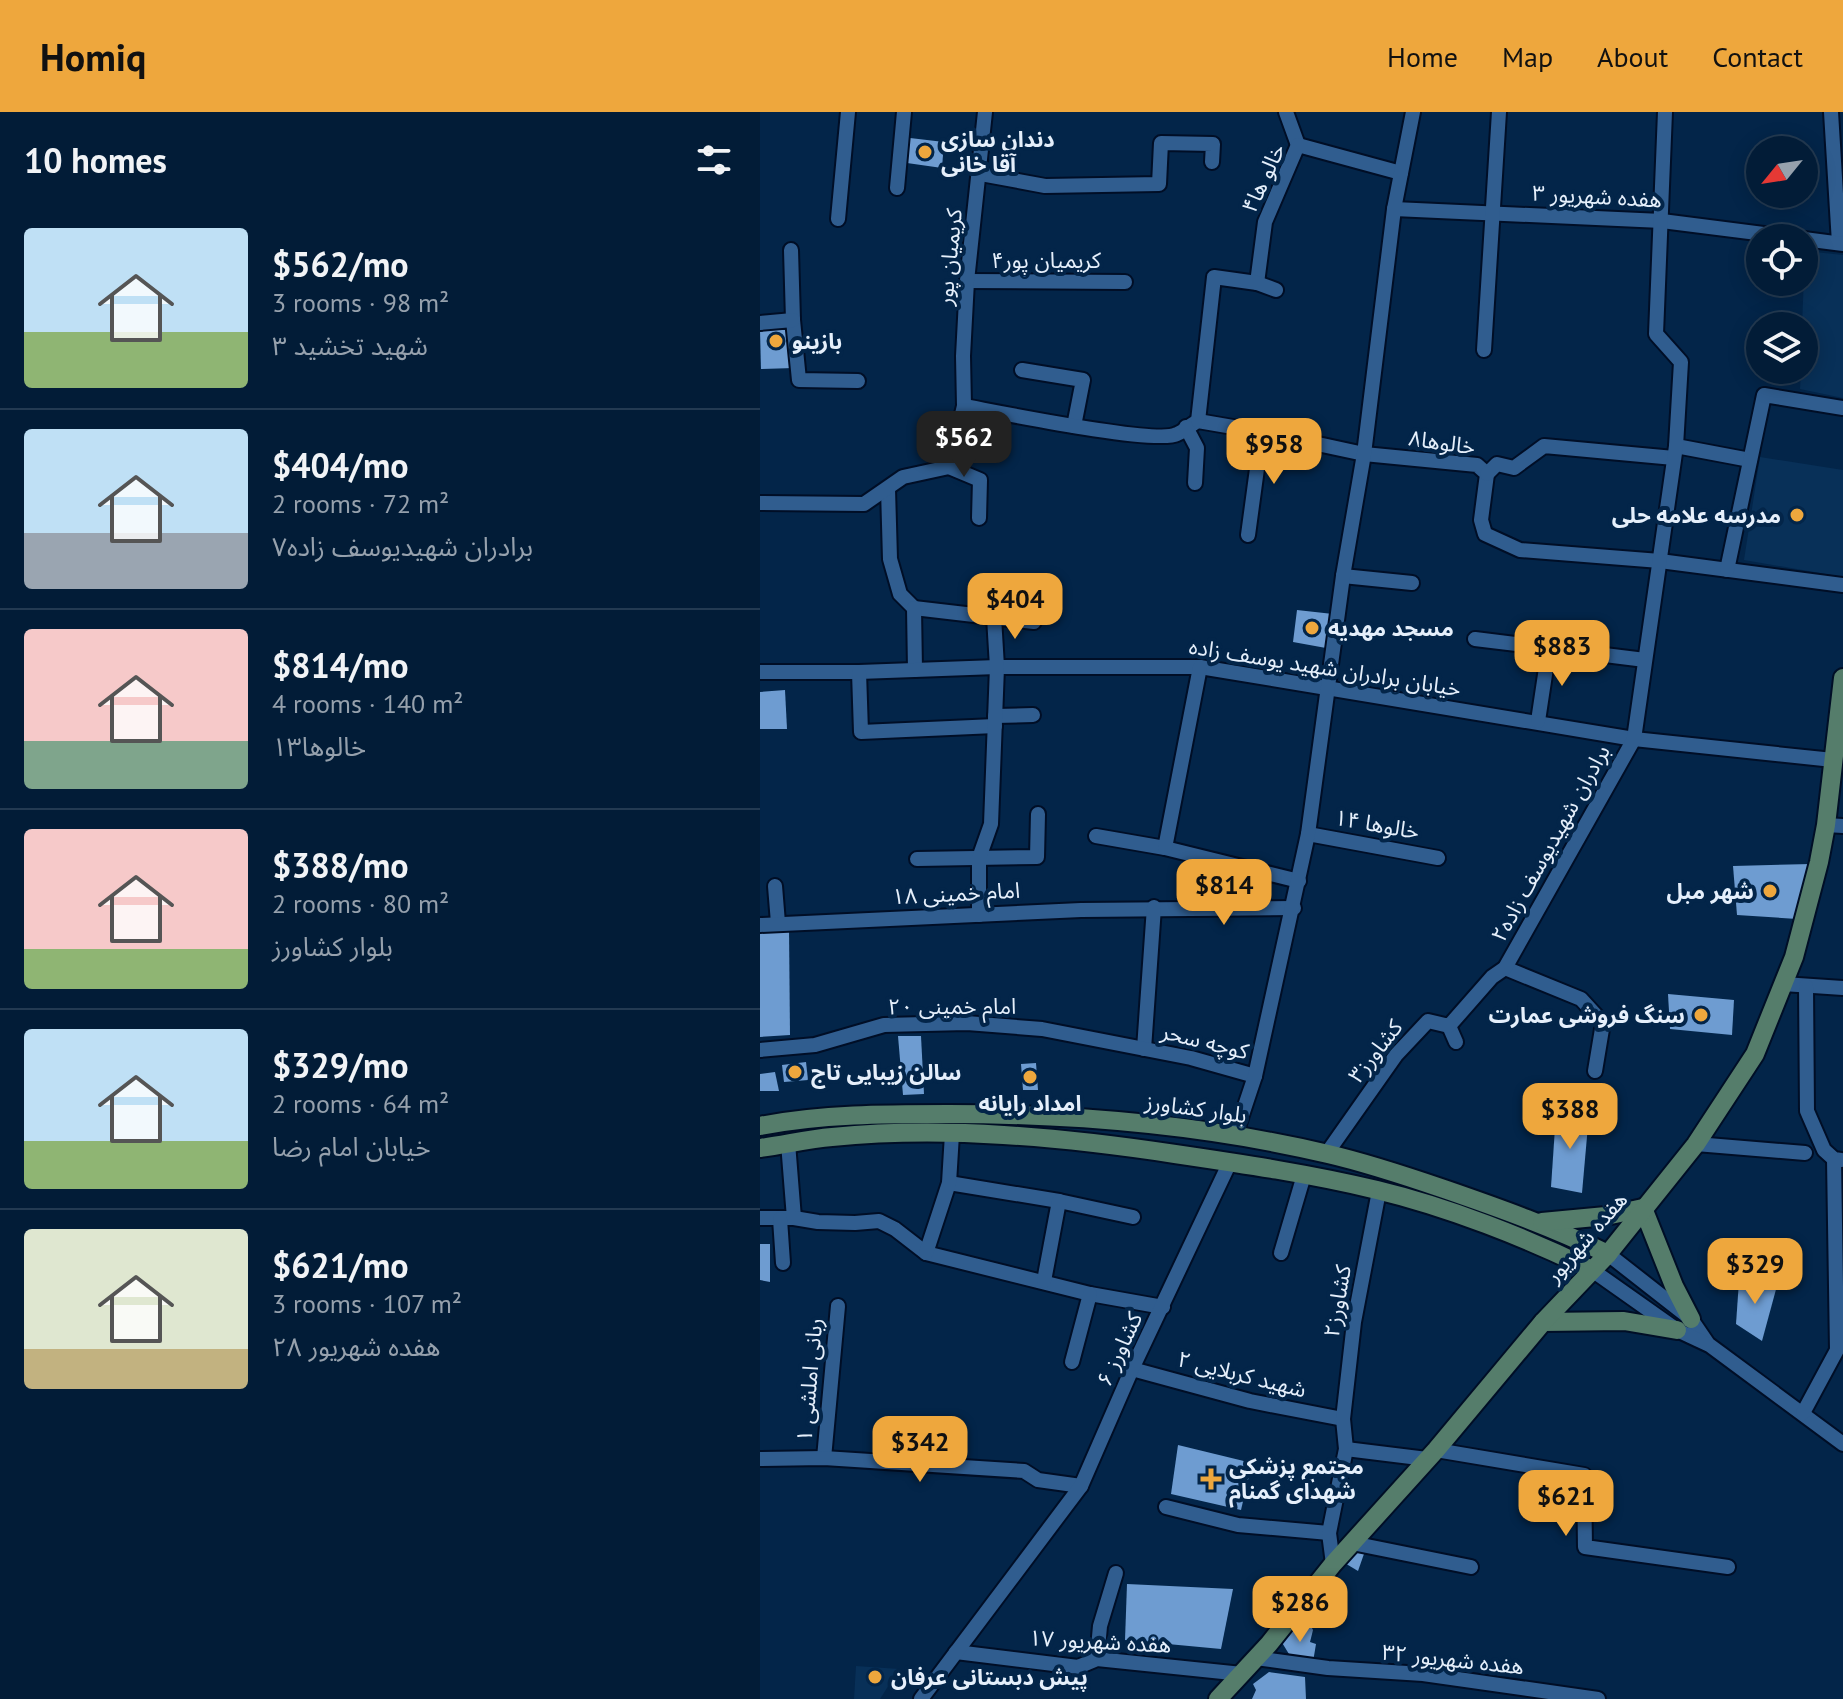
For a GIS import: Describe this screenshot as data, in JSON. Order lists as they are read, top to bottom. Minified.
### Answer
{"streets":{"main road":["بلوار کشاورز","هفده شهریور"],"street":["خالو ها۴","هفده شهریور ۳","کریمیان پور","کریمیان پور۴","خالوها۸","خیابان برادران شهید یوسف زاده","خالوها ۱۴","برادران شهیدیوسف زاده۲","امام خمینی ۱۸","امام خمینی ۲۰","کوچه سحر","کشاورز۳","کشاورز۲","کشاورز ۶","شهید کربلایی ۲","ربانی املشی ۱","هفده شهریور ۱۷","هفده شهریور ۳۲"]},"crossings":[["کریمیان پور","کریمیان پور۴"],["خیابان برادران شهید یوسف زاده","برادران شهیدیوسف زاده۲"],["خیابان برادران شهید یوسف زاده","هفده شهریور"],["امام خمینی ۲۰","کوچه سحر"],["کشاورز۳","بلوار کشاورز"],["بلوار کشاورز","هفده شهریور"],["هفده شهریور","کشاورز۲"],["هفده شهریور","هفده شهریور ۱۷"],["هفده شهریور","هفده شهریور ۳۲"],["کشاورز۲","شهید کربلایی ۲"],["کشاورز ۶","شهید کربلایی ۲"],["کشاورز ۶","هفده شهریور ۱۷"]],"places":{"other":["دندان سازی آقا خانی","بازینو","مدرسه علامه حلی","مسجد مهدیه","شهر مبل","سنگ فروشی عمارت","سالن زیبایی تاج","امداد رایانه","پیش دبستانی عرفان"],"health":["مجتمع پزشکی شهدای گمنام"]},"north":"bottom left","page":{"header":"Homiq","nav":["Home","Map","About","Contact"],"heading":"10 homes","list":[{"name":"$562/mo","note":"3 rooms · 98 m² · شهید تخشید ۳"},{"name":"$404/mo","note":"2 rooms · 72 m² · برادران شهیدیوسف زاده۷"},{"name":"$814/mo","note":"4 rooms · 140 m² · خالوها۱۳"},{"name":"$388/mo","note":"2 rooms · 80 m² · بلوار کشاورز"},{"name":"$329/mo","note":"2 rooms · 64 m² · خیابان امام رضا"},{"name":"$621/mo","note":"3 rooms · 107 m² · هفده شهریور ۲۸"}],"price":["$562","$958","$404","$883","$814","$388","$329","$342","$621","$286"]}}
